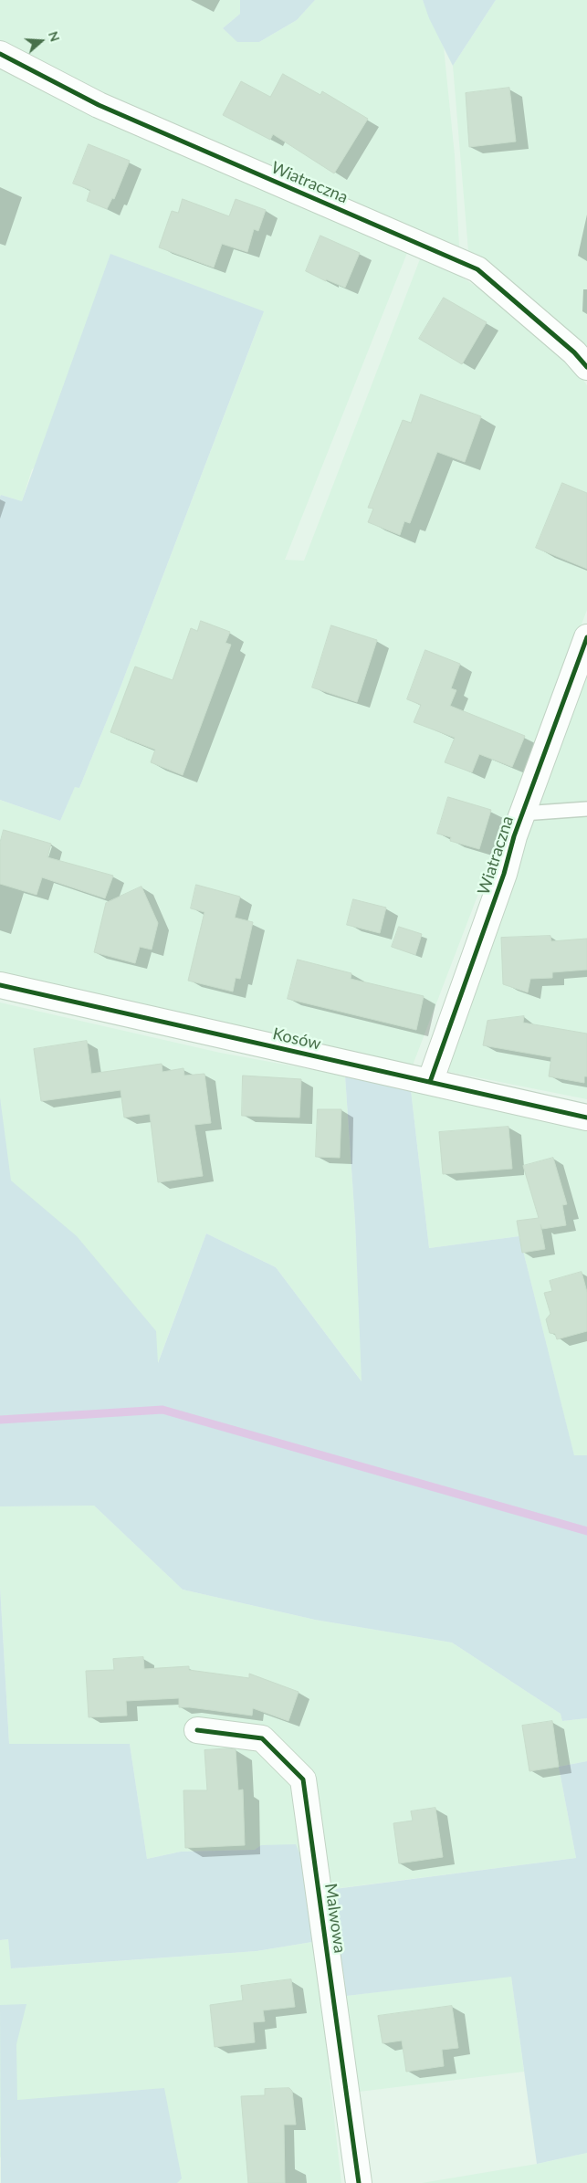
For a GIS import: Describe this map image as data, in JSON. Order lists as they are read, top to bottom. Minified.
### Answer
{"streets":{"street":["Wiatraczna","Kosów","Malwowa"]},"crossings":[["Wiatraczna","Kosów"]],"north":"right"}
